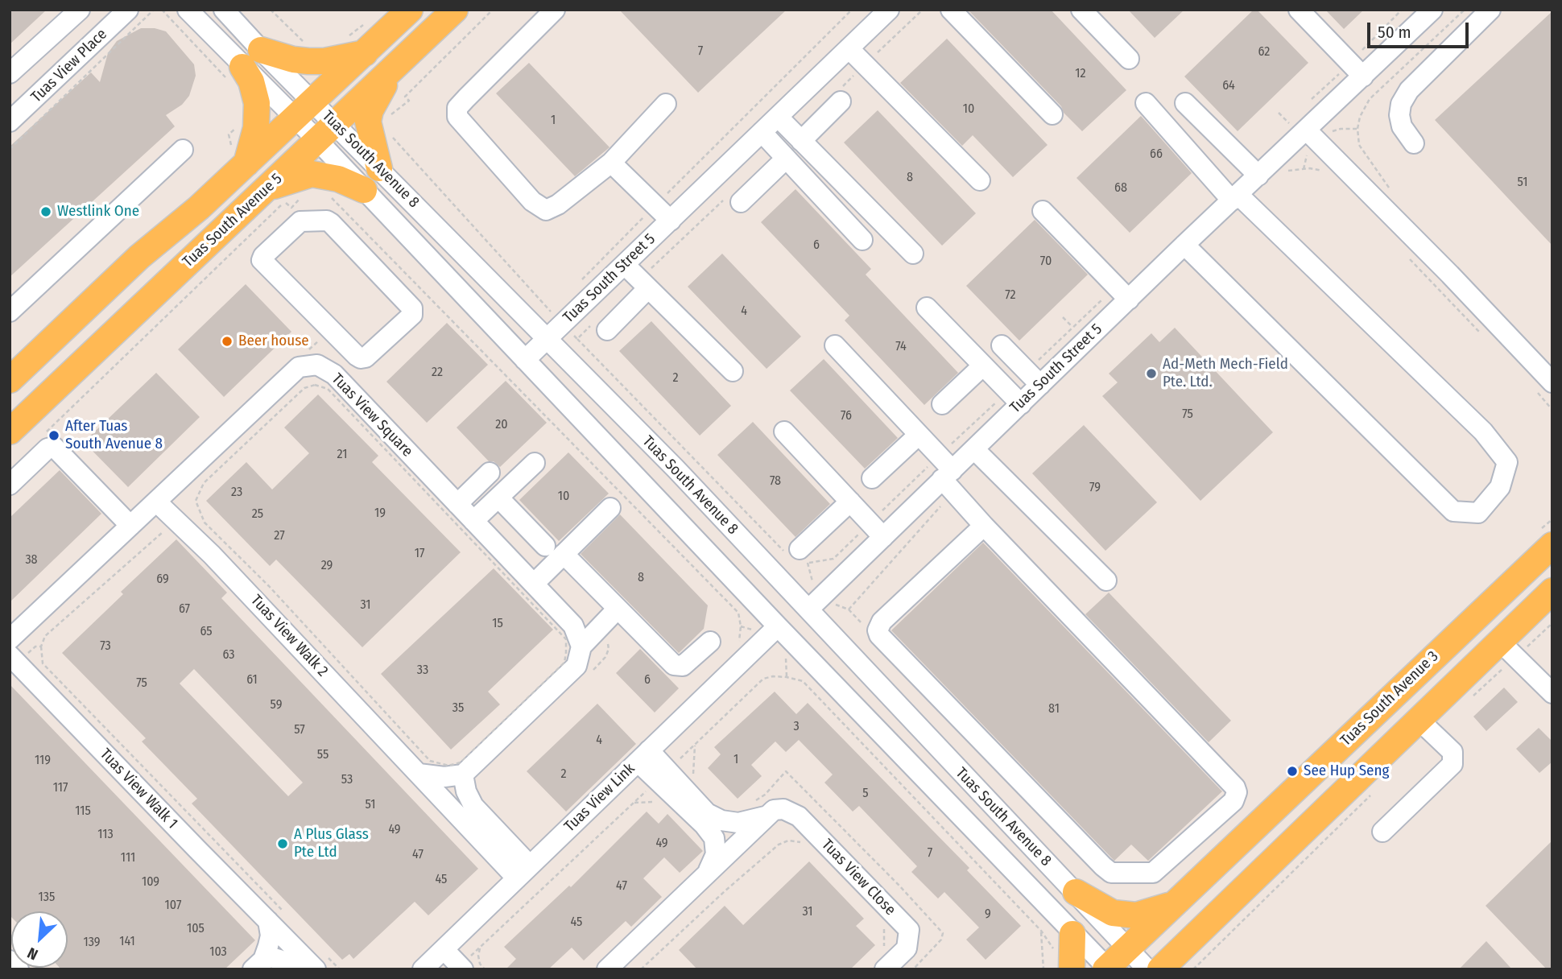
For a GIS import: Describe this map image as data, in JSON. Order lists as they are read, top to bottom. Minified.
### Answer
{"streets":{"main road":["Tuas South Avenue 5","Tuas South Avenue 3"],"street":["Tuas View Place","Tuas South Avenue 8","Tuas South Street 5","Tuas View Square","Tuas View Walk 2","Tuas View Walk 1","Tuas View Link","Tuas View Close"]},"crossings":[["Tuas South Avenue 8","Tuas South Avenue 5"],["Tuas South Avenue 8","Tuas South Street 5"],["Tuas South Avenue 8","Tuas South Avenue 3"],["Tuas South Avenue 8","Tuas View Link"],["Tuas View Square","Tuas View Walk 2"],["Tuas View Walk 2","Tuas View Link"],["Tuas View Link","Tuas View Close"]],"places":["Westlink One","Beer house","Ad-Meth Mech-Field Pte. Ltd.","After Tuas South Avenue 8","See Hup Seng","A Plus Glass Pte Ltd"],"house_numbers":["7","62","12","64","10","1","66","8","51","68","6","70","72","4","74","22","2","75","76","20","21","78","79","23","10","19","25","27","17","38","29","8","69","31","67","15","65","73","63","33","61","6","75","59","35","81","3","57","4","55","1","119","2","53","117","5","51","115","49","113","49","7","47","111","45","109","47","135","107","31","9","45","105","141","139","103"],"scale_bar":"50 m","north":"bottom left"}
